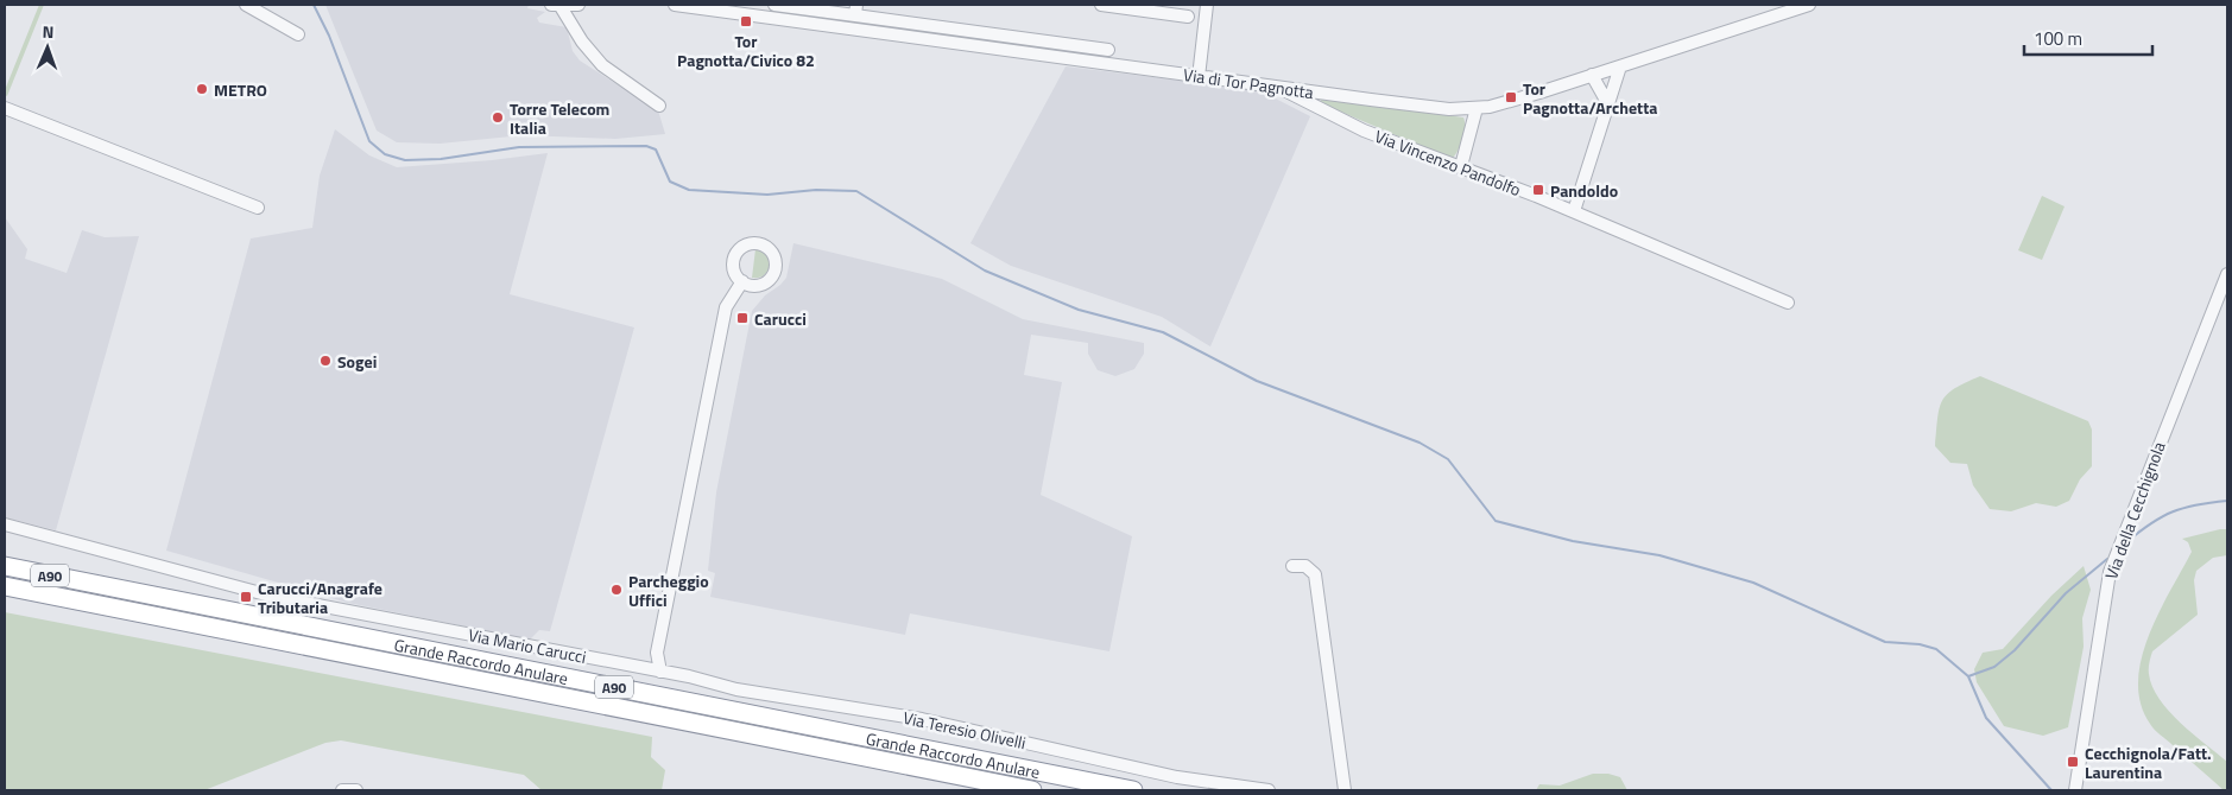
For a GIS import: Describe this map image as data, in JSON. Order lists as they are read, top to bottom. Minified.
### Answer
{"streets":{"highway":["A90","Grande Raccordo Anulare"],"street":["Via di Tor Pagnotta","Via Vincenzo Pandolfo","Via della Cecchignola","Via Mario Carucci","Via Teresio Olivelli"]},"crossings":[["Via di Tor Pagnotta","Via Vincenzo Pandolfo"],["Via Mario Carucci","Via Teresio Olivelli"]],"places":{"transit":["Tor Pagnotta/Civico 82","Tor Pagnotta/Archetta","Pandoldo","Carucci","Carucci/Anagrafe Tributaria","Cecchignola/Fatt. Laurentina"],"other":["METRO","Torre Telecom Italia","Sogei","Parcheggio Uffici"]},"scale_bar":"100 m","north":"top"}
